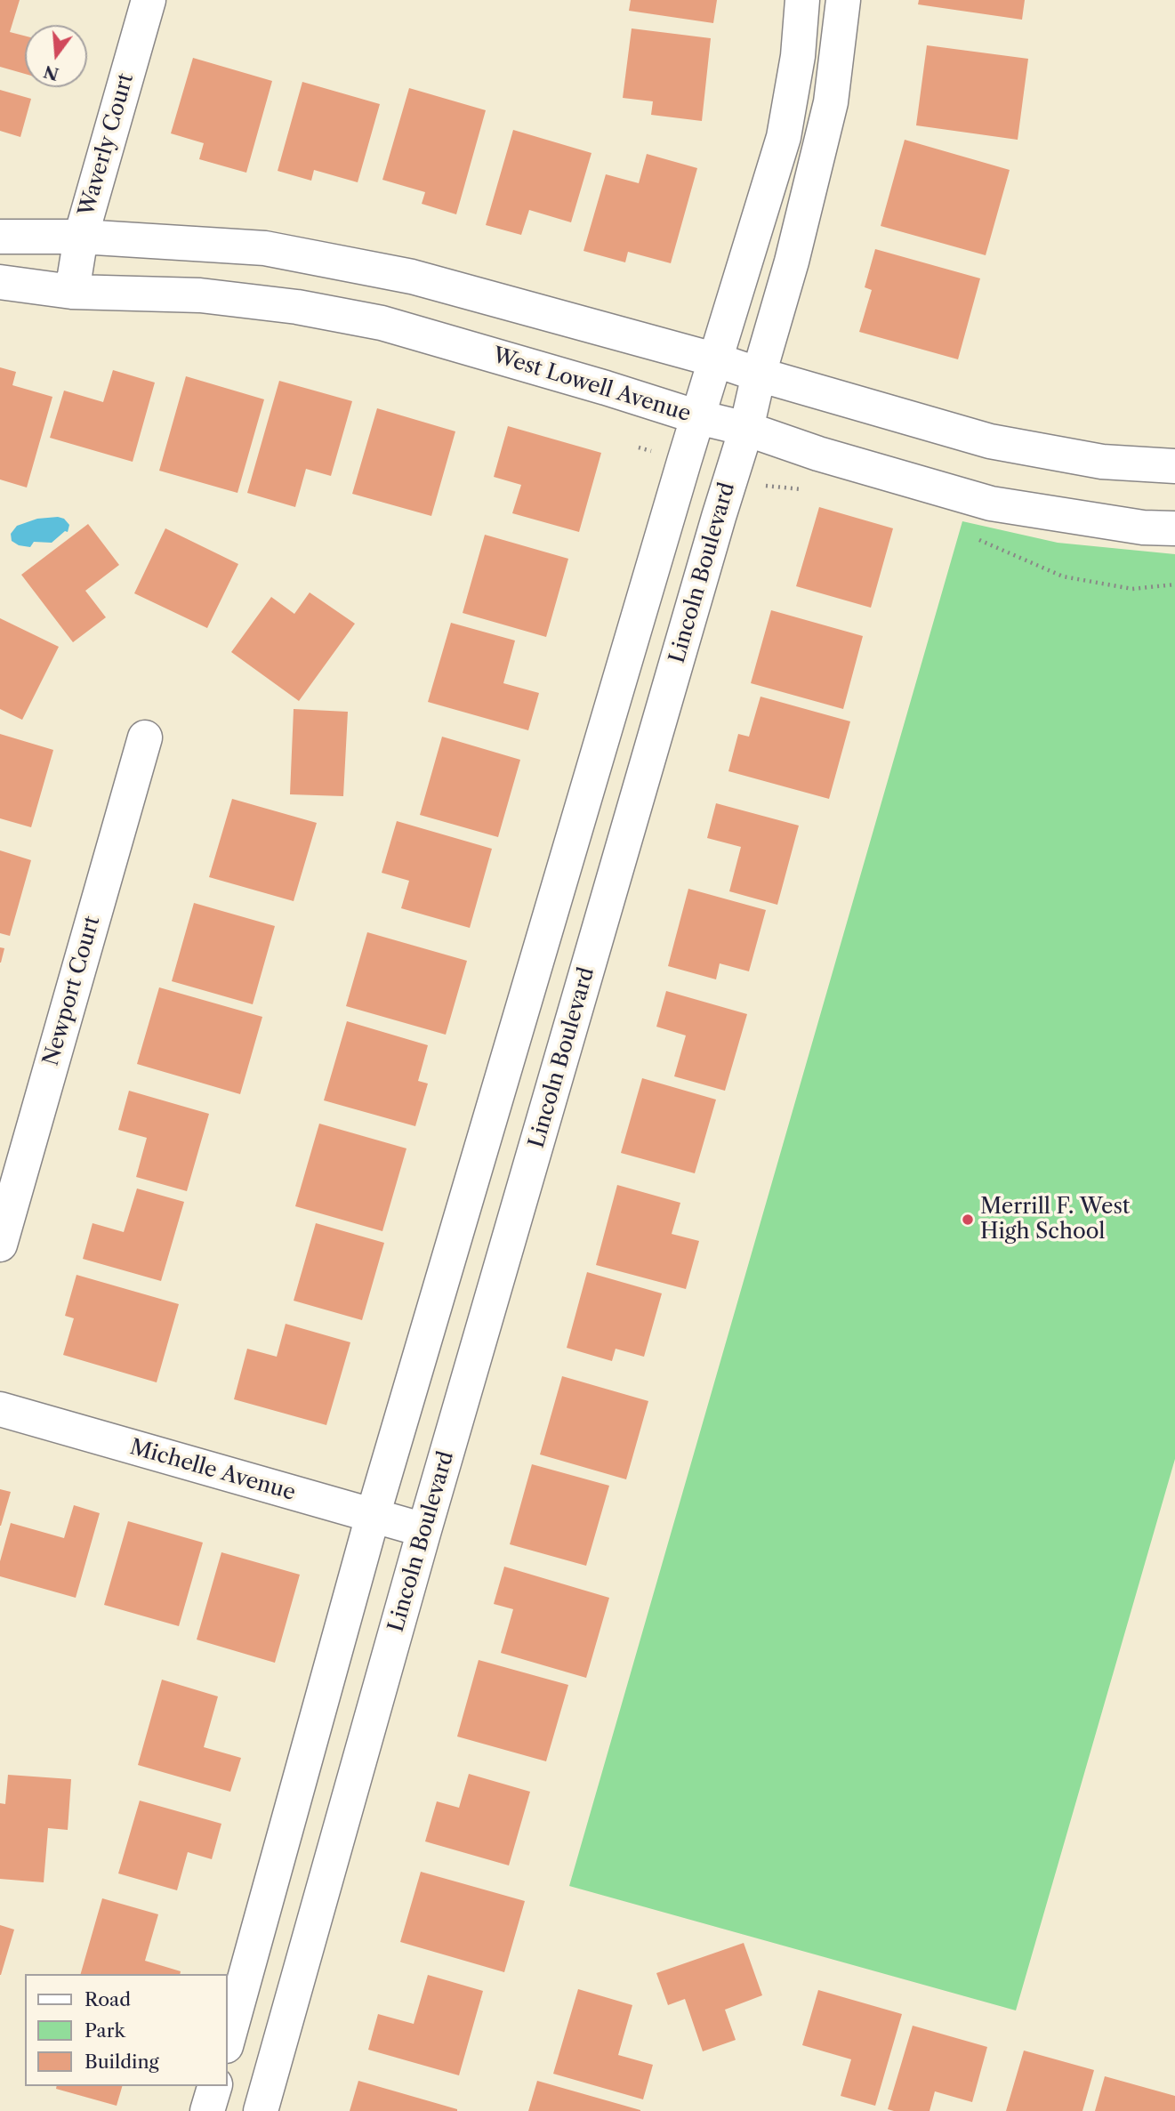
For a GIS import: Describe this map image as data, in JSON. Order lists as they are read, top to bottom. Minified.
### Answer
{"streets":{"street":["Waverly Court","West Lowell Avenue","Lincoln Boulevard","Newport Court","Michelle Avenue"]},"crossings":[["Waverly Court","West Lowell Avenue"],["West Lowell Avenue","Lincoln Boulevard"],["Lincoln Boulevard","Michelle Avenue"]],"places":["Merrill F. West High School"],"legend":["Road","Park","Building"],"north":"bottom"}
